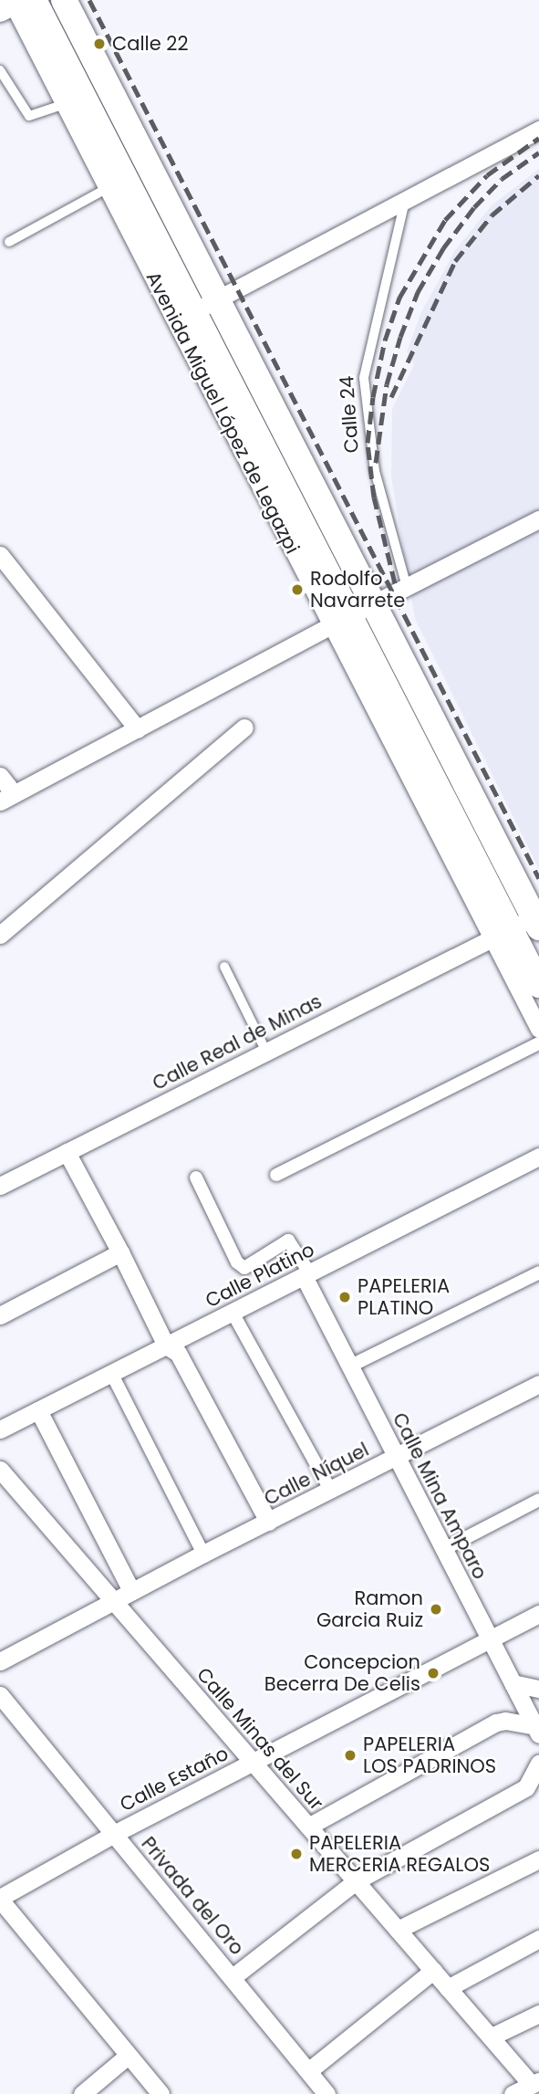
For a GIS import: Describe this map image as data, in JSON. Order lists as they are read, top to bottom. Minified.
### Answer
{"streets":{"main road":["Avenida Miguel López de Legazpi"],"street":["Calle Real de Minas","Calle Platino","Calle Níquel","Calle Mina Amparo","Calle Minas del Sur","Calle Estaño","Privada del Oro"],"lane":["Calle 24"]},"crossings":[["Avenida Miguel López de Legazpi","Calle Real de Minas"],["Calle Platino","Calle Mina Amparo"],["Calle Níquel","Calle Mina Amparo"],["Calle Níquel","Calle Minas del Sur"],["Calle Mina Amparo","Calle Estaño"],["Calle Minas del Sur","Calle Estaño"],["Calle Estaño","Privada del Oro"]],"places":["Calle 22","Rodolfo Navarrete","PAPELERIA PLATINO","Ramon Garcia Ruiz","Concepcion Becerra De Celis","PAPELERIA LOS PADRINOS","PAPELERIA MERCERIA REGALOS"]}
